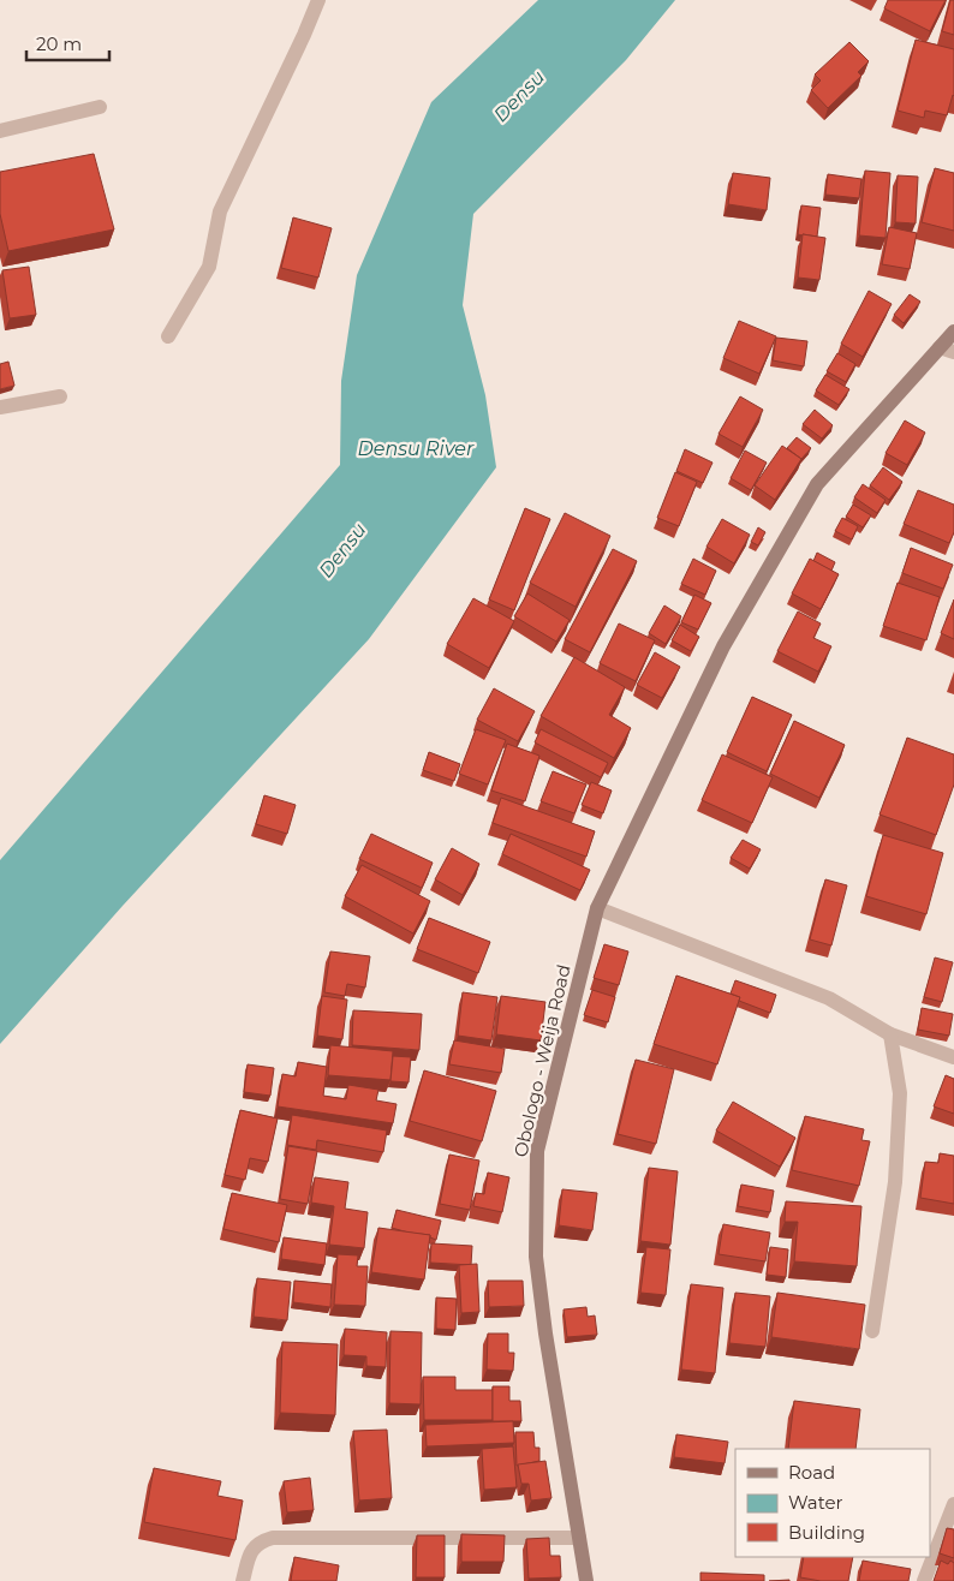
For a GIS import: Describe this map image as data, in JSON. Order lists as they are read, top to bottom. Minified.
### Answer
{"streets":{"street":["Obologo - Weija Road"]},"water":["Densu","Densu River"],"legend":["Road","Water","Building"],"scale_bar":"20 m"}
